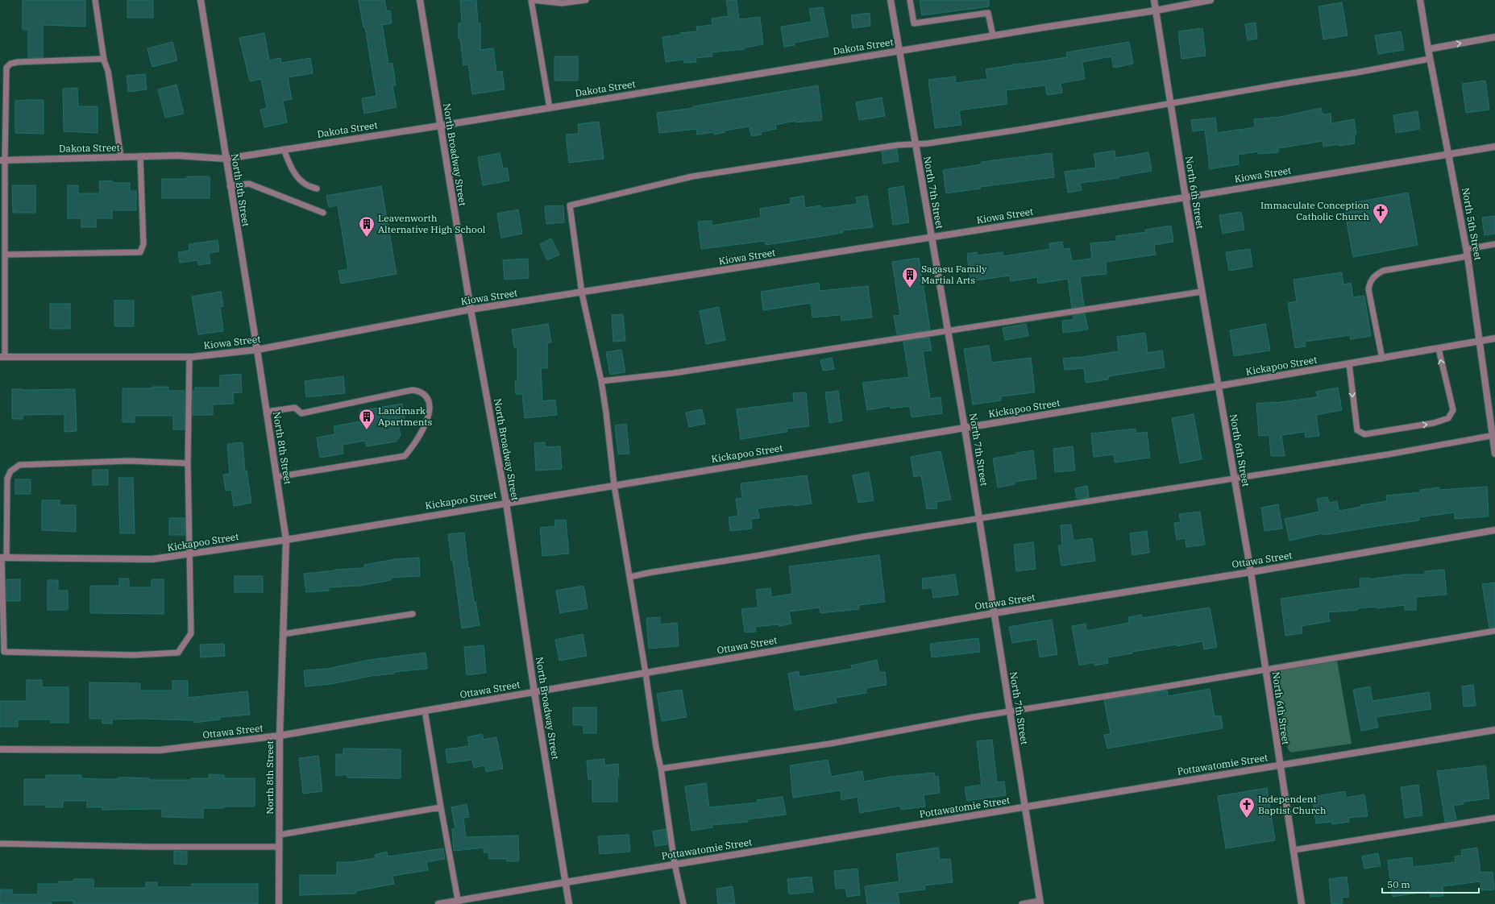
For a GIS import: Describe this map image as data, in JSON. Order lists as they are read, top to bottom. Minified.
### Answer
{"streets":{"street":["Dakota Street","North Broadway Street","Kiowa Street","North 8th Street","North 7th Street","North 6th Street","North 5th Street","Kickapoo Street","Ottawa Street","Pottawatomie Street"]},"crossings":[["Dakota Street","North Broadway Street"],["Dakota Street","North 8th Street"],["Dakota Street","North 7th Street"],["Dakota Street","North 6th Street"],["North Broadway Street","Kiowa Street"],["North Broadway Street","Kickapoo Street"],["North Broadway Street","Ottawa Street"],["North Broadway Street","Pottawatomie Street"],["Kiowa Street","North 8th Street"],["Kiowa Street","North 7th Street"],["Kiowa Street","North 6th Street"],["Kiowa Street","North 5th Street"],["North 8th Street","Kickapoo Street"],["North 8th Street","Ottawa Street"],["North 7th Street","Kickapoo Street"],["North 7th Street","Ottawa Street"],["North 7th Street","Pottawatomie Street"],["North 6th Street","Kickapoo Street"],["North 6th Street","Ottawa Street"],["North 6th Street","Pottawatomie Street"],["North 5th Street","Kickapoo Street"]],"places":{"church":["Immaculate Conception Catholic Church","Independent Baptist Church"],"building":["Leavenworth Alternative High School","Sagasu Family Martial Arts","Landmark Apartments"]},"scale_bar":"50 m"}
